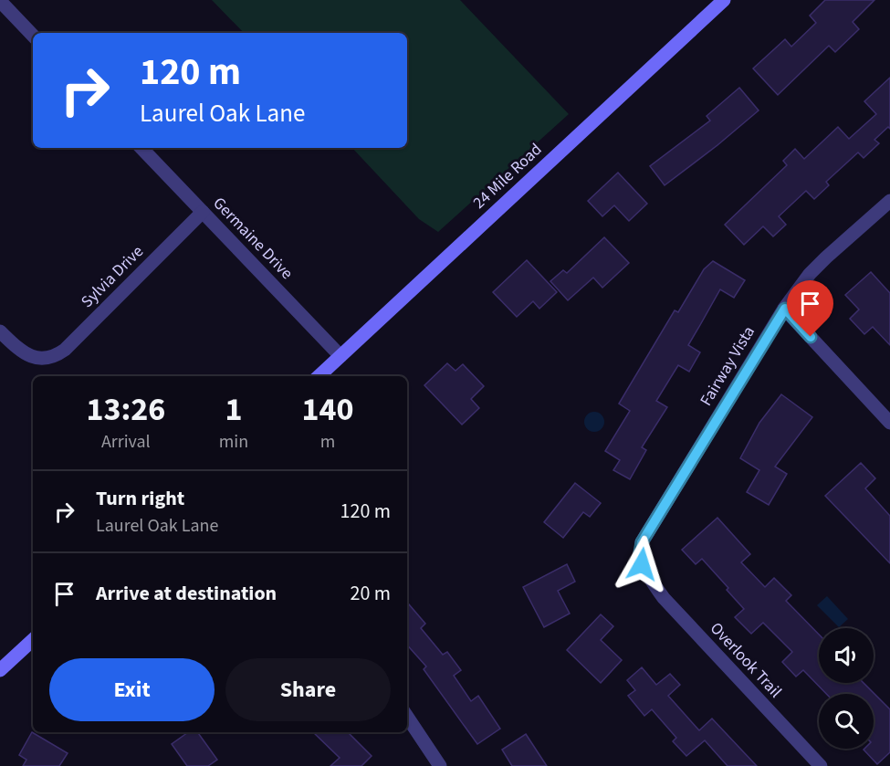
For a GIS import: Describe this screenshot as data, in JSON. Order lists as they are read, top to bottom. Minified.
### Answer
{"streets":{"street":["24 Mile Road","Germaine Drive","Sylvia Drive","Fairway Vista","Overlook Trail"]},"crossings":[["24 Mile Road","Germaine Drive"],["Germaine Drive","Sylvia Drive"],["Fairway Vista","Overlook Trail"]],"page":{"turn":["120 m","Laurel Oak Lane"],"eta":["13:26","Arrival","1","min","140","m"],"list":[{"name":"Turn right","note":"Laurel Oak Lane","value":"120 m"},{"name":"Arrive at destination","value":"20 m"}],"buttons":["Exit","Share"]}}
